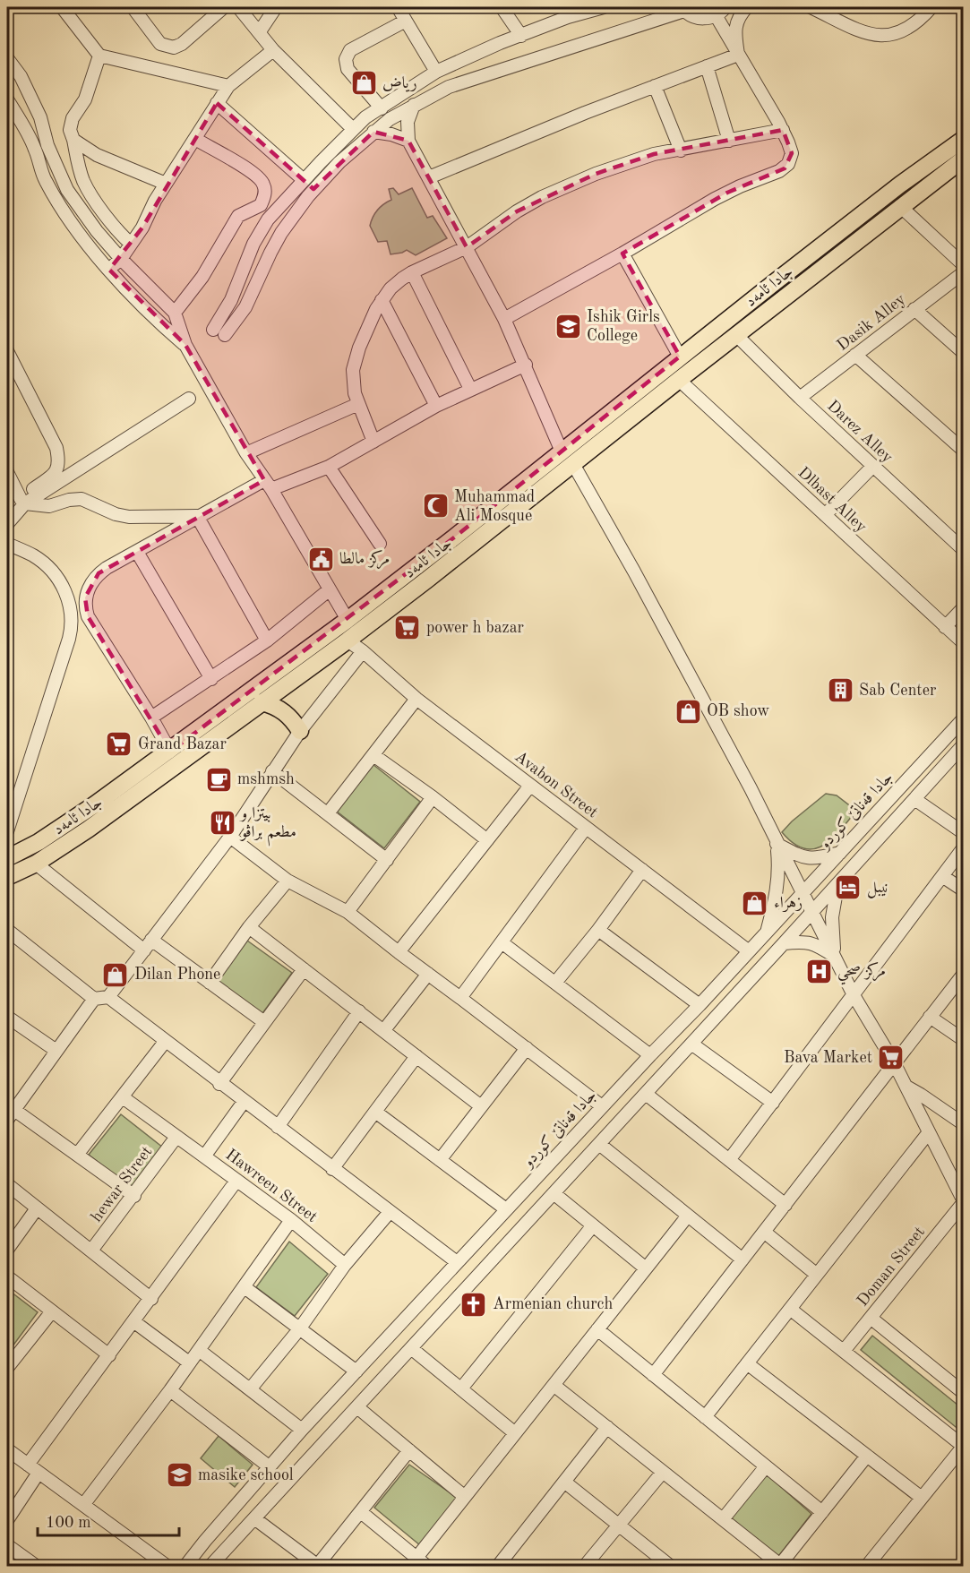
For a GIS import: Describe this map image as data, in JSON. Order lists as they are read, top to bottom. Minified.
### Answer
{"streets":{"main road":["جادا ئامەد"],"street":["Dasik Alley","Darez Alley","Dlbast Alley","Avabon Street","جادا قەناتێ کوردو","hewar Street","Hawreen Street","Doman Street"]},"crossings":[["جادا ئامەد","Darez Alley"],["جادا ئامەد","Dlbast Alley"],["جادا ئامەد","Avabon Street"],["Dasik Alley","Darez Alley"],["Avabon Street","جادا قەناتێ کوردو"]],"places":{"shop":["رياض","OB show","زهراء","Dilan Phone"],"school or university":["Ishik Girls College","masike school"],"mosque":["Muhammad Ali Mosque"],"public building":["مركز مالطا"],"supermarket":["power h bazar","Grand Bazar","Bava Market"],"building":["Sab Center"],"cafe":["mshmsh"],"restaurant":["بيتزا و مطعم براڤو"],"hotel":["نيبل"],"hospital":["مركز صحي"],"church":["Armenian church"]},"scale_bar":"100 m"}
